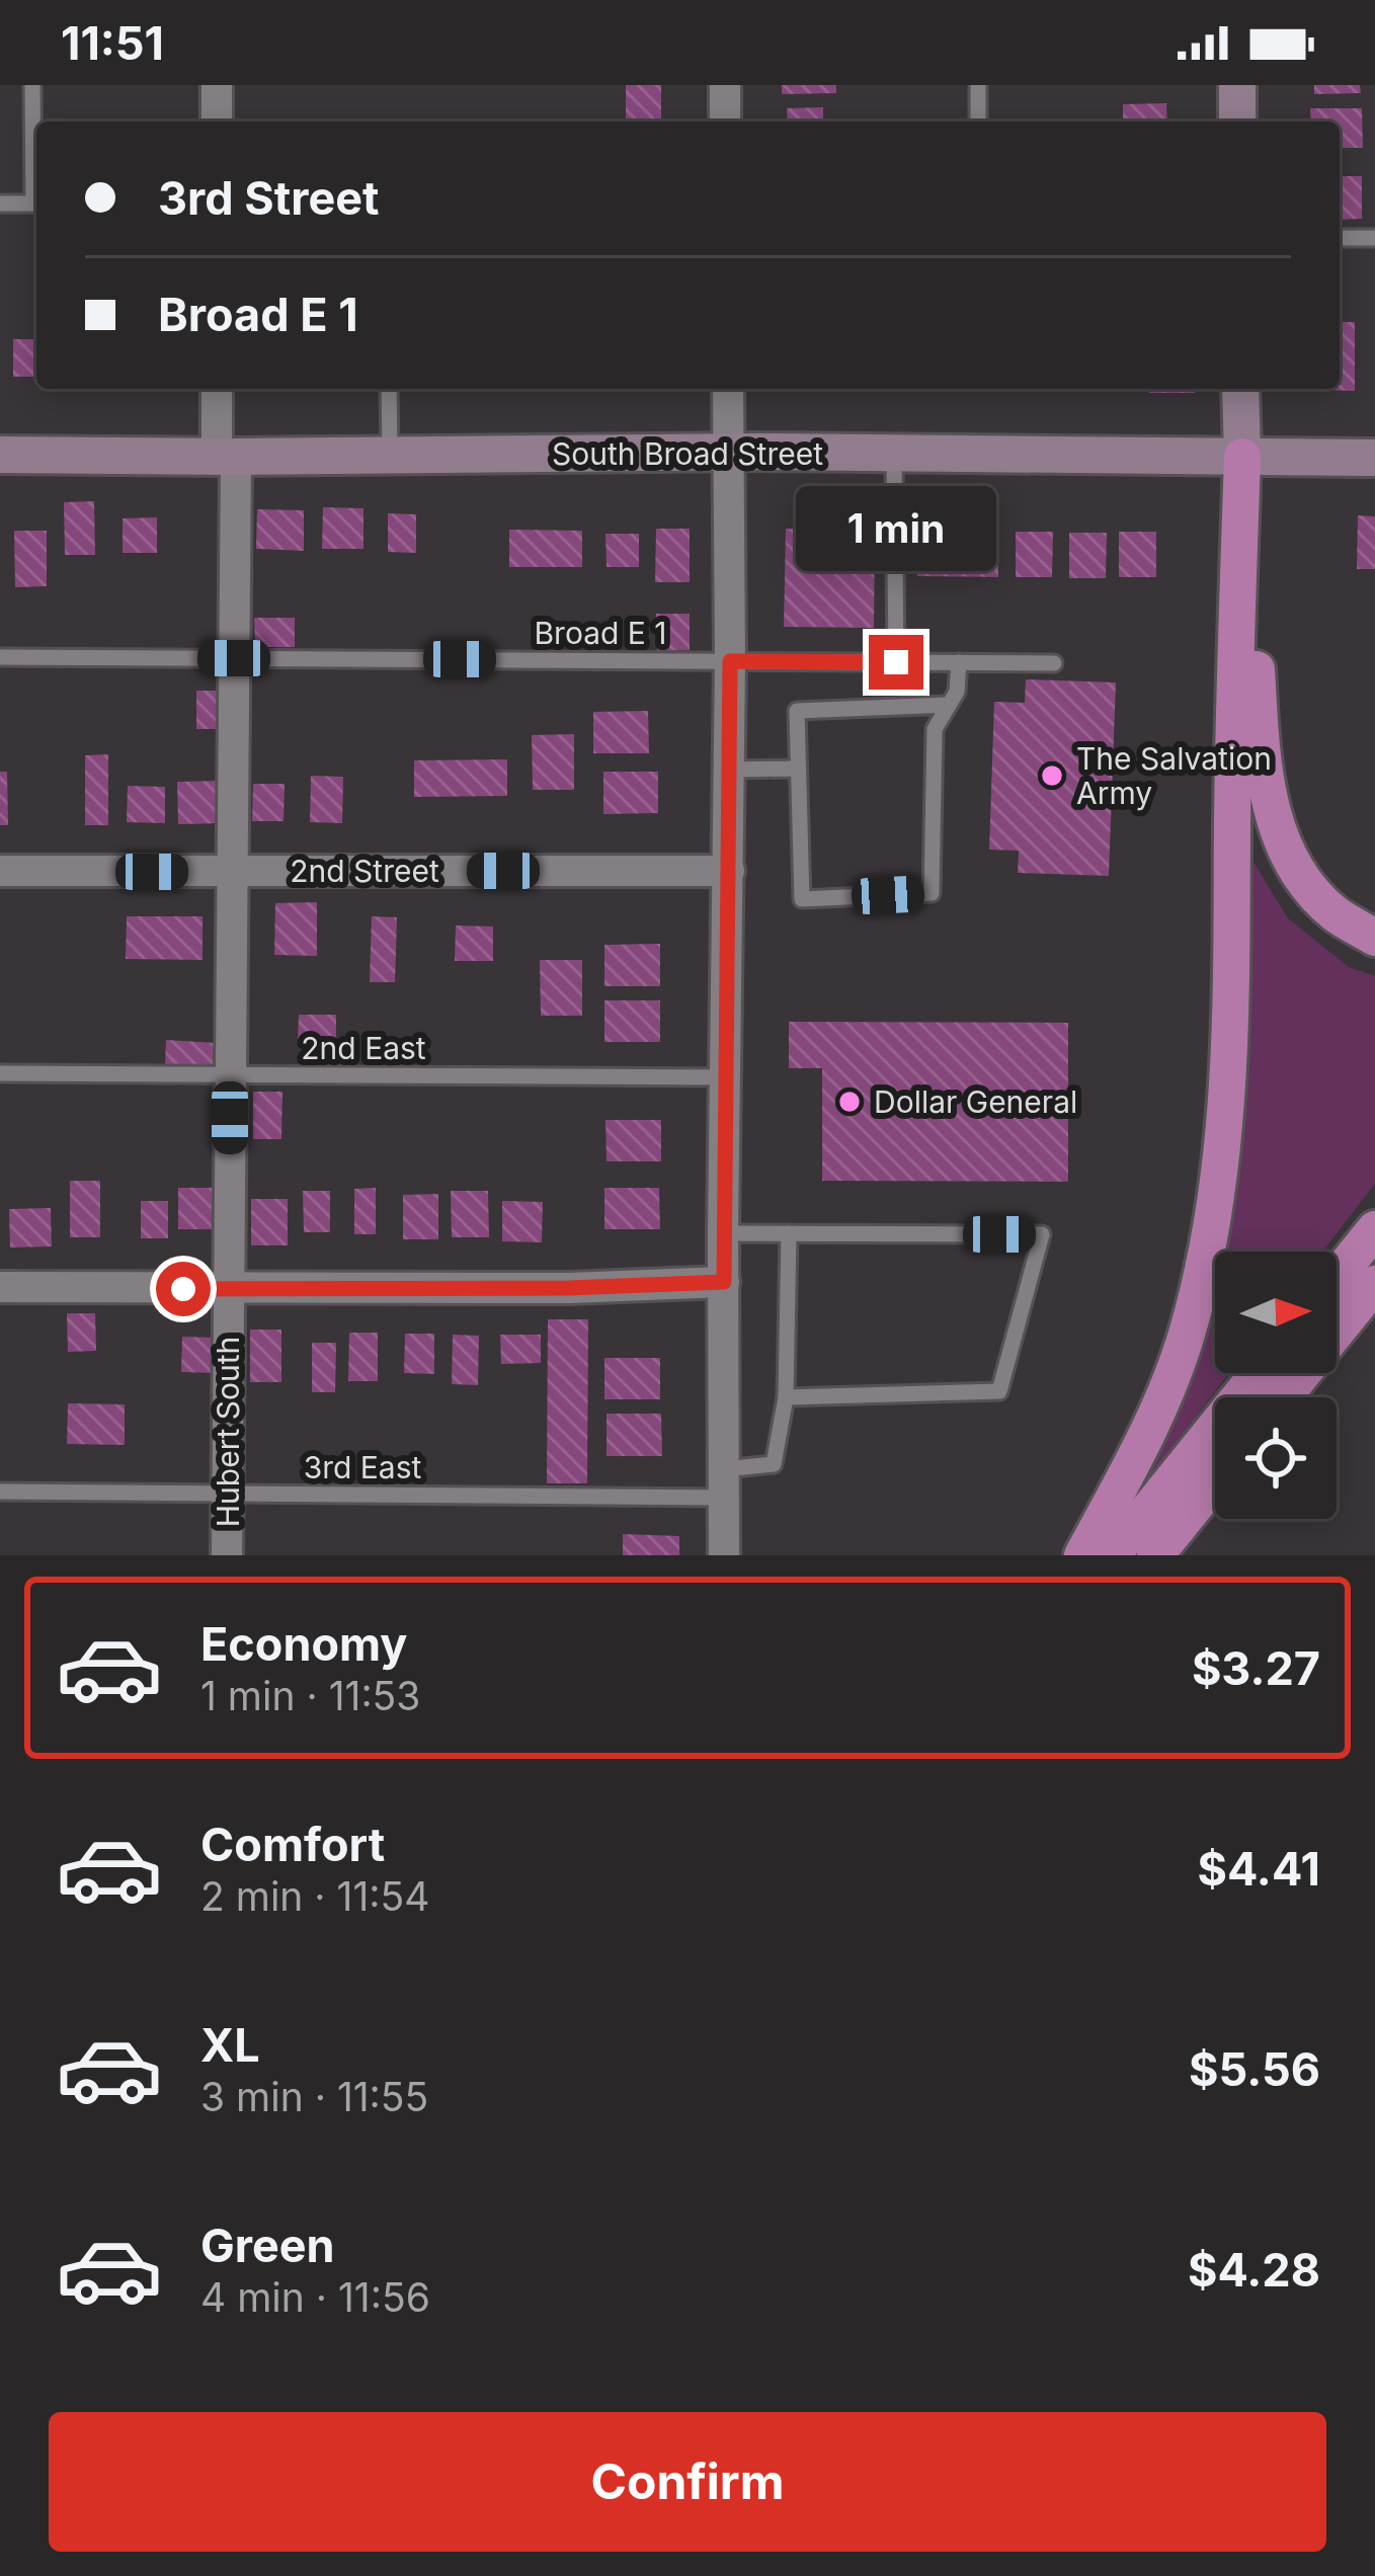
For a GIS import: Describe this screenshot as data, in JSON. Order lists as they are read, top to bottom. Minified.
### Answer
{"streets":{"street":["South Broad Street","2nd Street","Hubert South"],"lane":["Broad E 1","2nd East","3rd East"]},"crossings":[["South Broad Street","Hubert South"],["Broad E 1","Hubert South"],["2nd Street","Hubert South"],["2nd East","Hubert South"],["Hubert South","3rd East"]],"places":["The Salvation Army","Dollar General"],"north":"right","page":{"status":"11:51","banner":["3rd Street","Broad E 1"],"bubble":"1 min","list":[{"name":"Economy","note":"1 min · 11:53","value":"$3.27"},{"name":"Comfort","note":"2 min · 11:54","value":"$4.41"},{"name":"XL","note":"3 min · 11:55","value":"$5.56"},{"name":"Green","note":"4 min · 11:56","value":"$4.28"}],"buttons":"Confirm"}}
